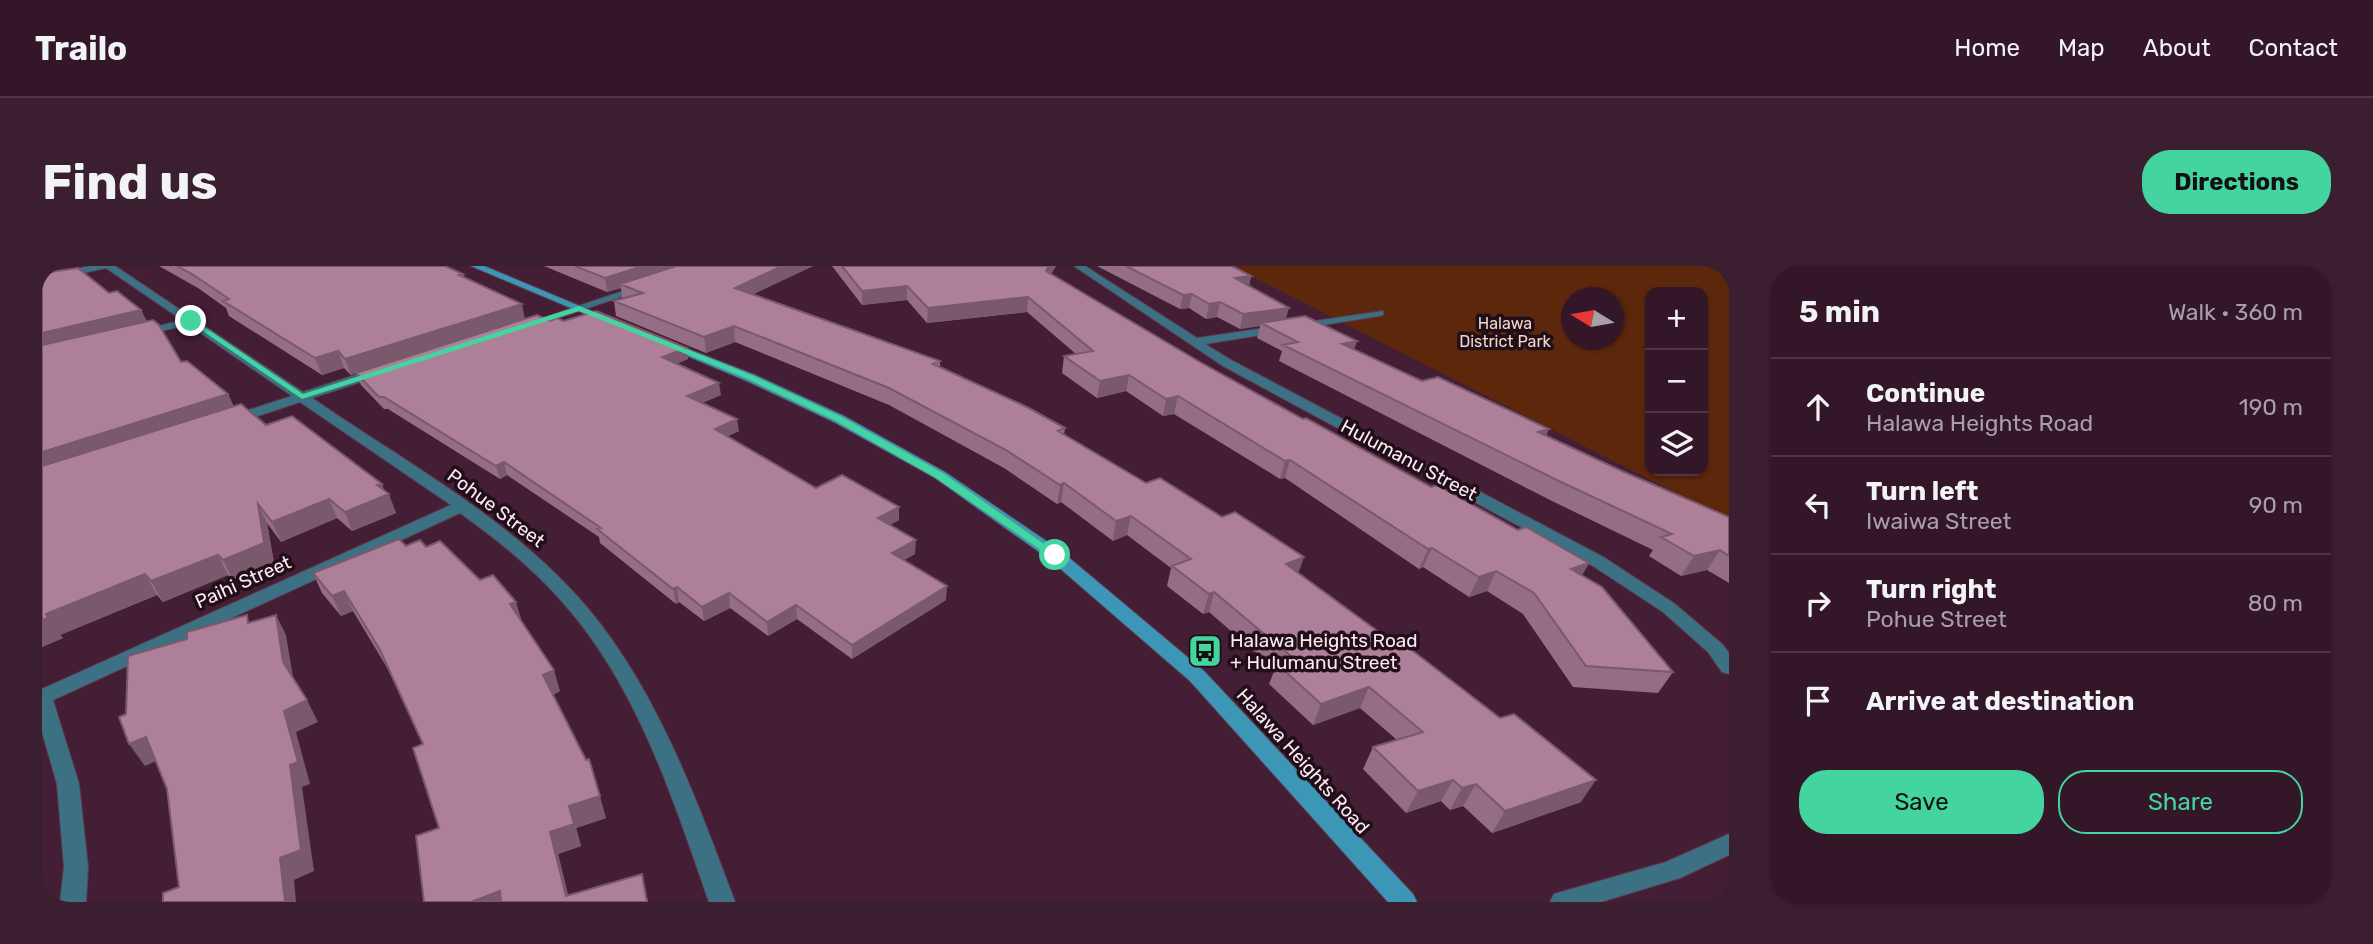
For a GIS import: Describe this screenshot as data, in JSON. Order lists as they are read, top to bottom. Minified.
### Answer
{"streets":{"street":["Hulumanu Street","Pohue Street","Paihi Street","Halawa Heights Road"]},"crossings":[["Pohue Street","Paihi Street"]],"parks":["Halawa District Park"],"places":{"bus stop":["Halawa Heights Road + Hulumanu Street"]},"north":"left","page":{"header":"Trailo","nav":["Home","Map","About","Contact"],"buttons":["Directions",["Save","Share"]],"title":"Find us","heading":["5 min","Walk · 360 m"],"map_buttons":["+","−"],"list":[["Continue","Halawa Heights Road","190 m"],["Turn left","Iwaiwa Street","90 m"],["Turn right","Pohue Street","80 m"],"Arrive at destination"]}}
